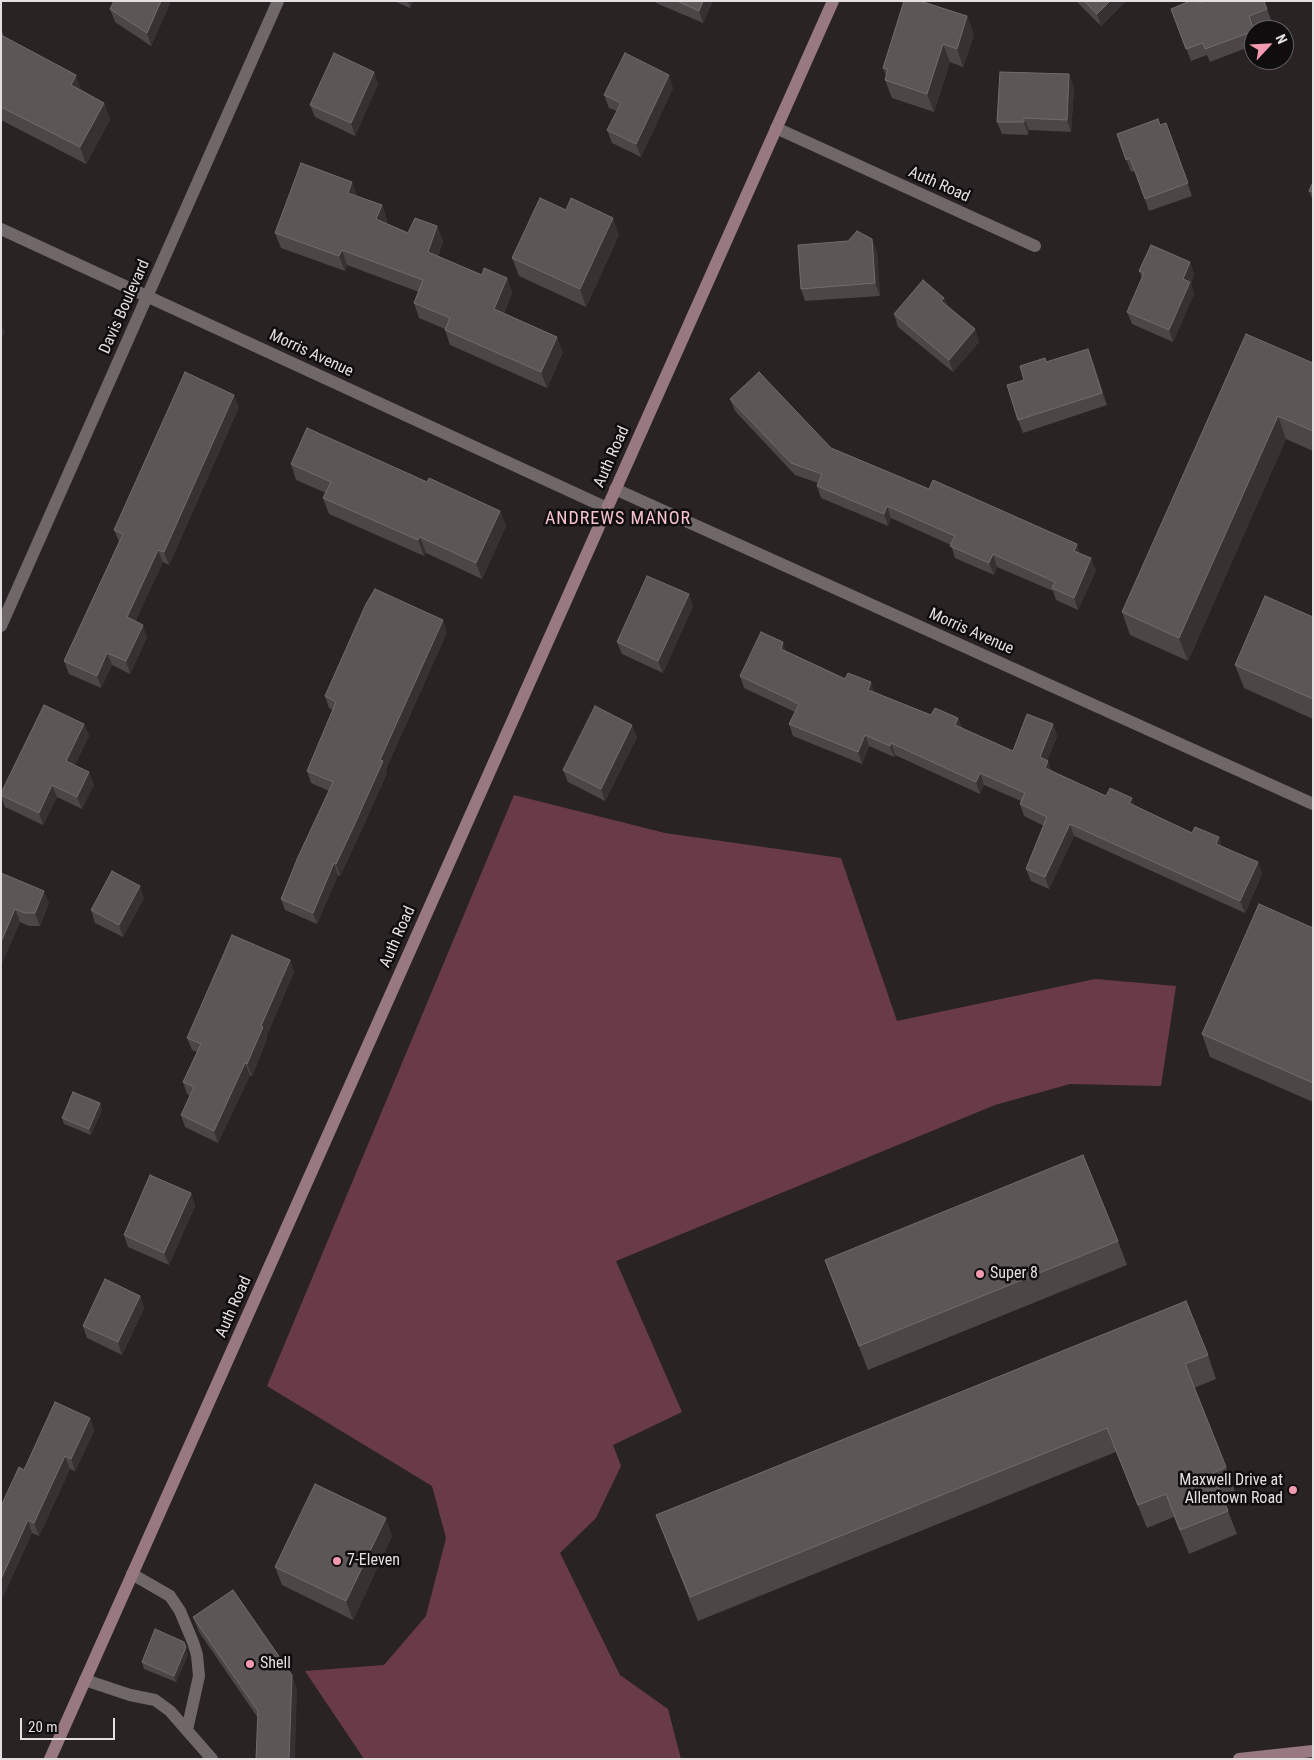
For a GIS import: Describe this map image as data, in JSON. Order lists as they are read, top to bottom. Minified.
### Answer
{"streets":{"main road":["Auth Road"],"street":["Davis Boulevard","Morris Avenue"]},"crossings":[["Auth Road","Morris Avenue"],["Davis Boulevard","Morris Avenue"]],"districts":["ANDREWS MANOR"],"places":["Super 8","Maxwell Drive at Allentown Road","7-Eleven","Shell"],"scale_bar":"20 m","north":"top right"}
